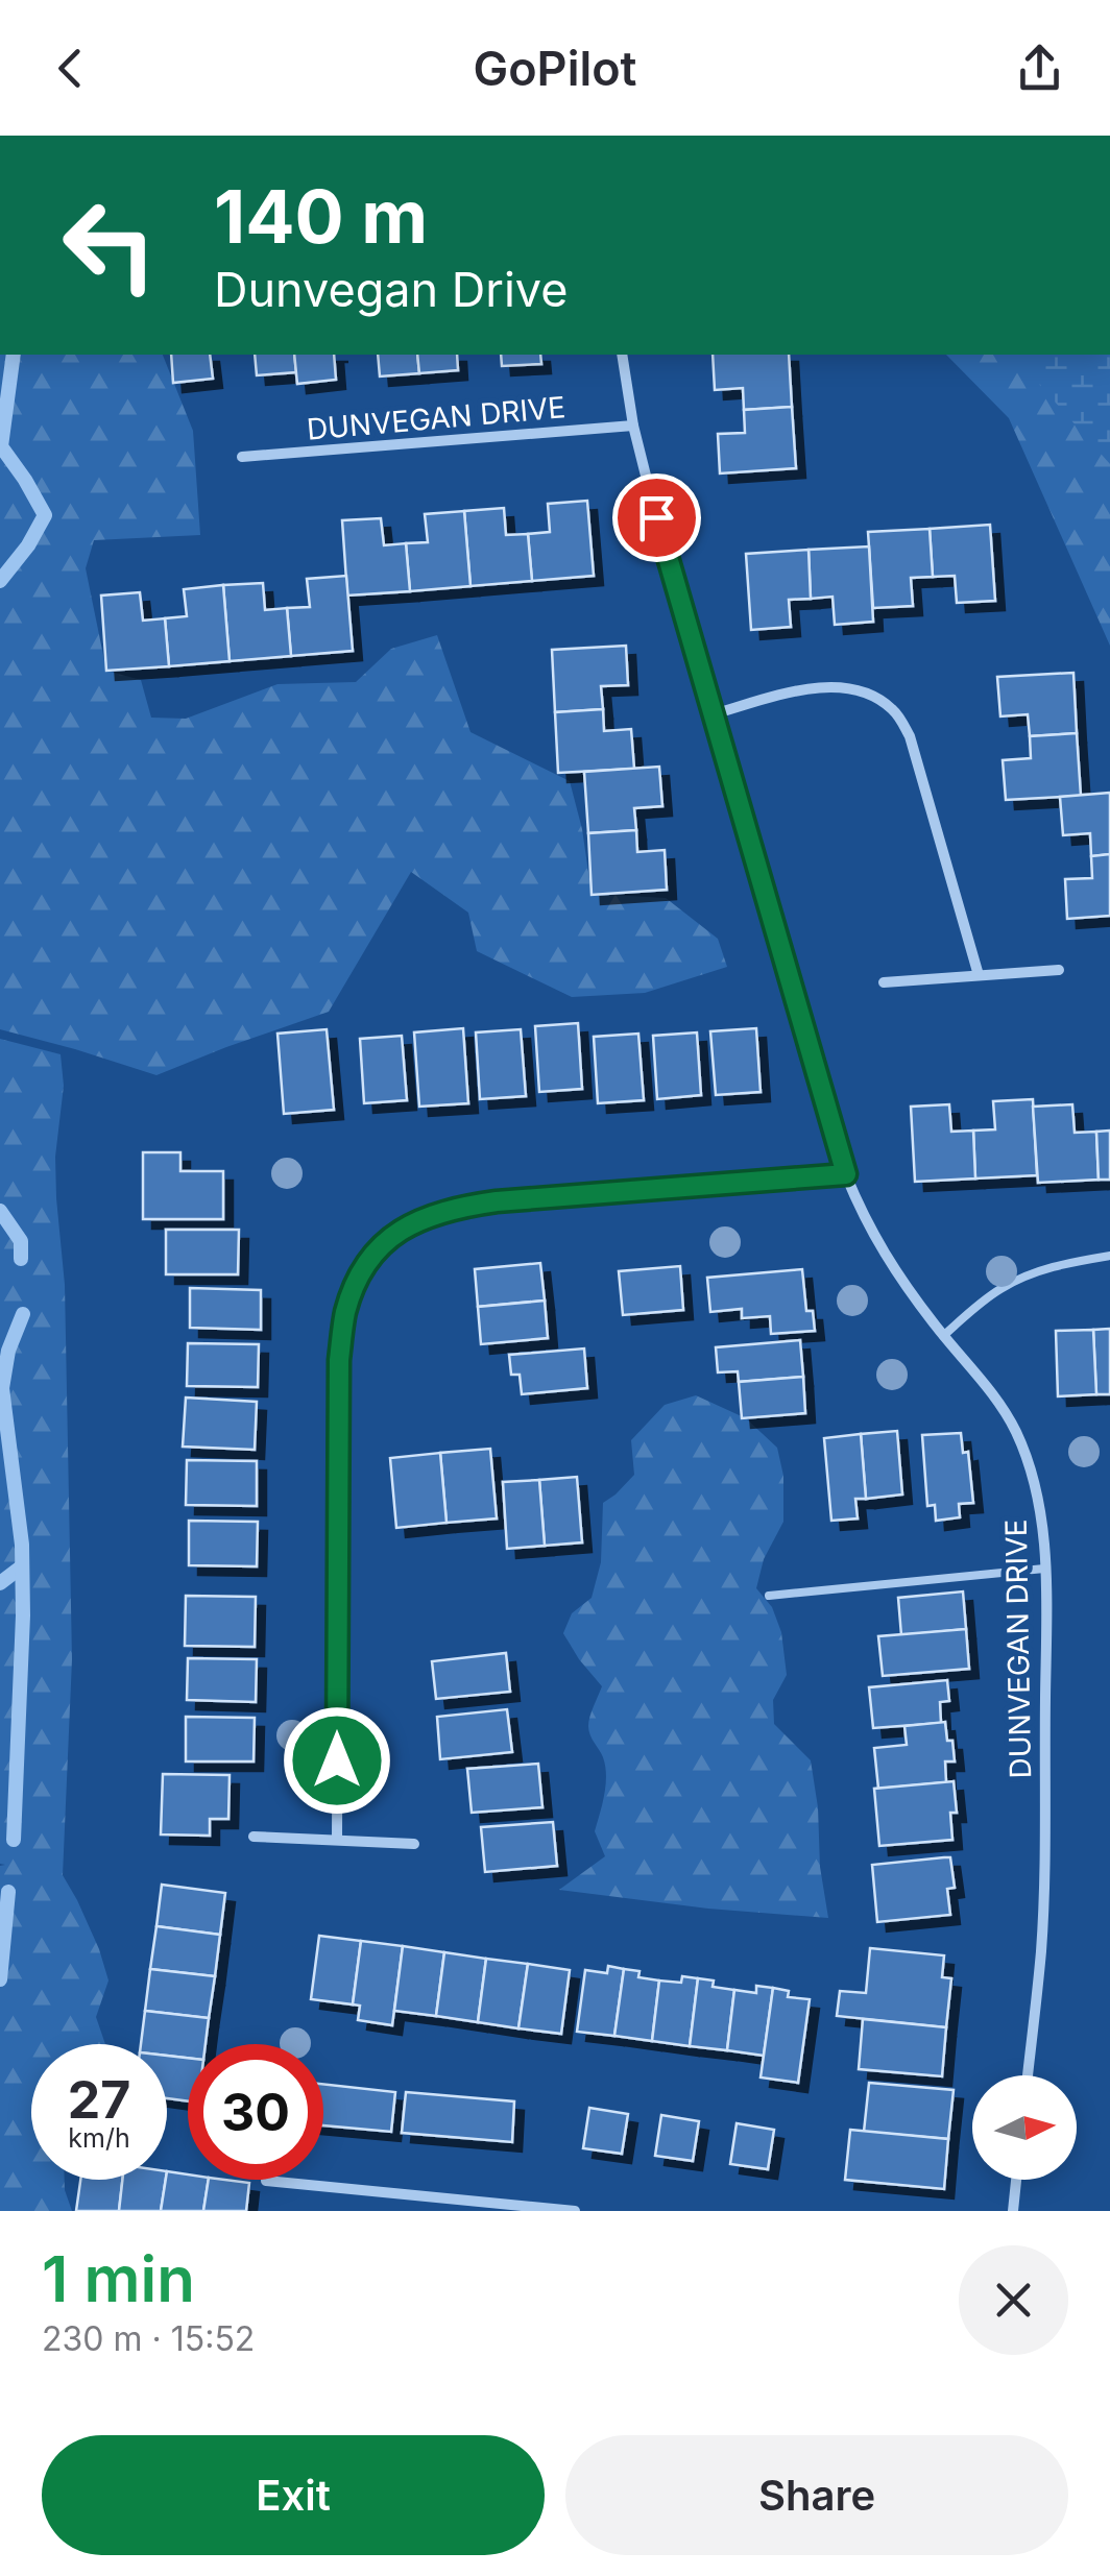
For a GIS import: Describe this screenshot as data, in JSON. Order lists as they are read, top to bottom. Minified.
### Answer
{"streets":{"street":["DUNVEGAN DRIVE"]},"north":"right","page":{"header":"GoPilot","turn":["140 m","Dunvegan Drive"],"speed":"27 km/h","limit":"30","heading":["1 min","230 m · 15:52"],"buttons":["Exit","Share"]}}
